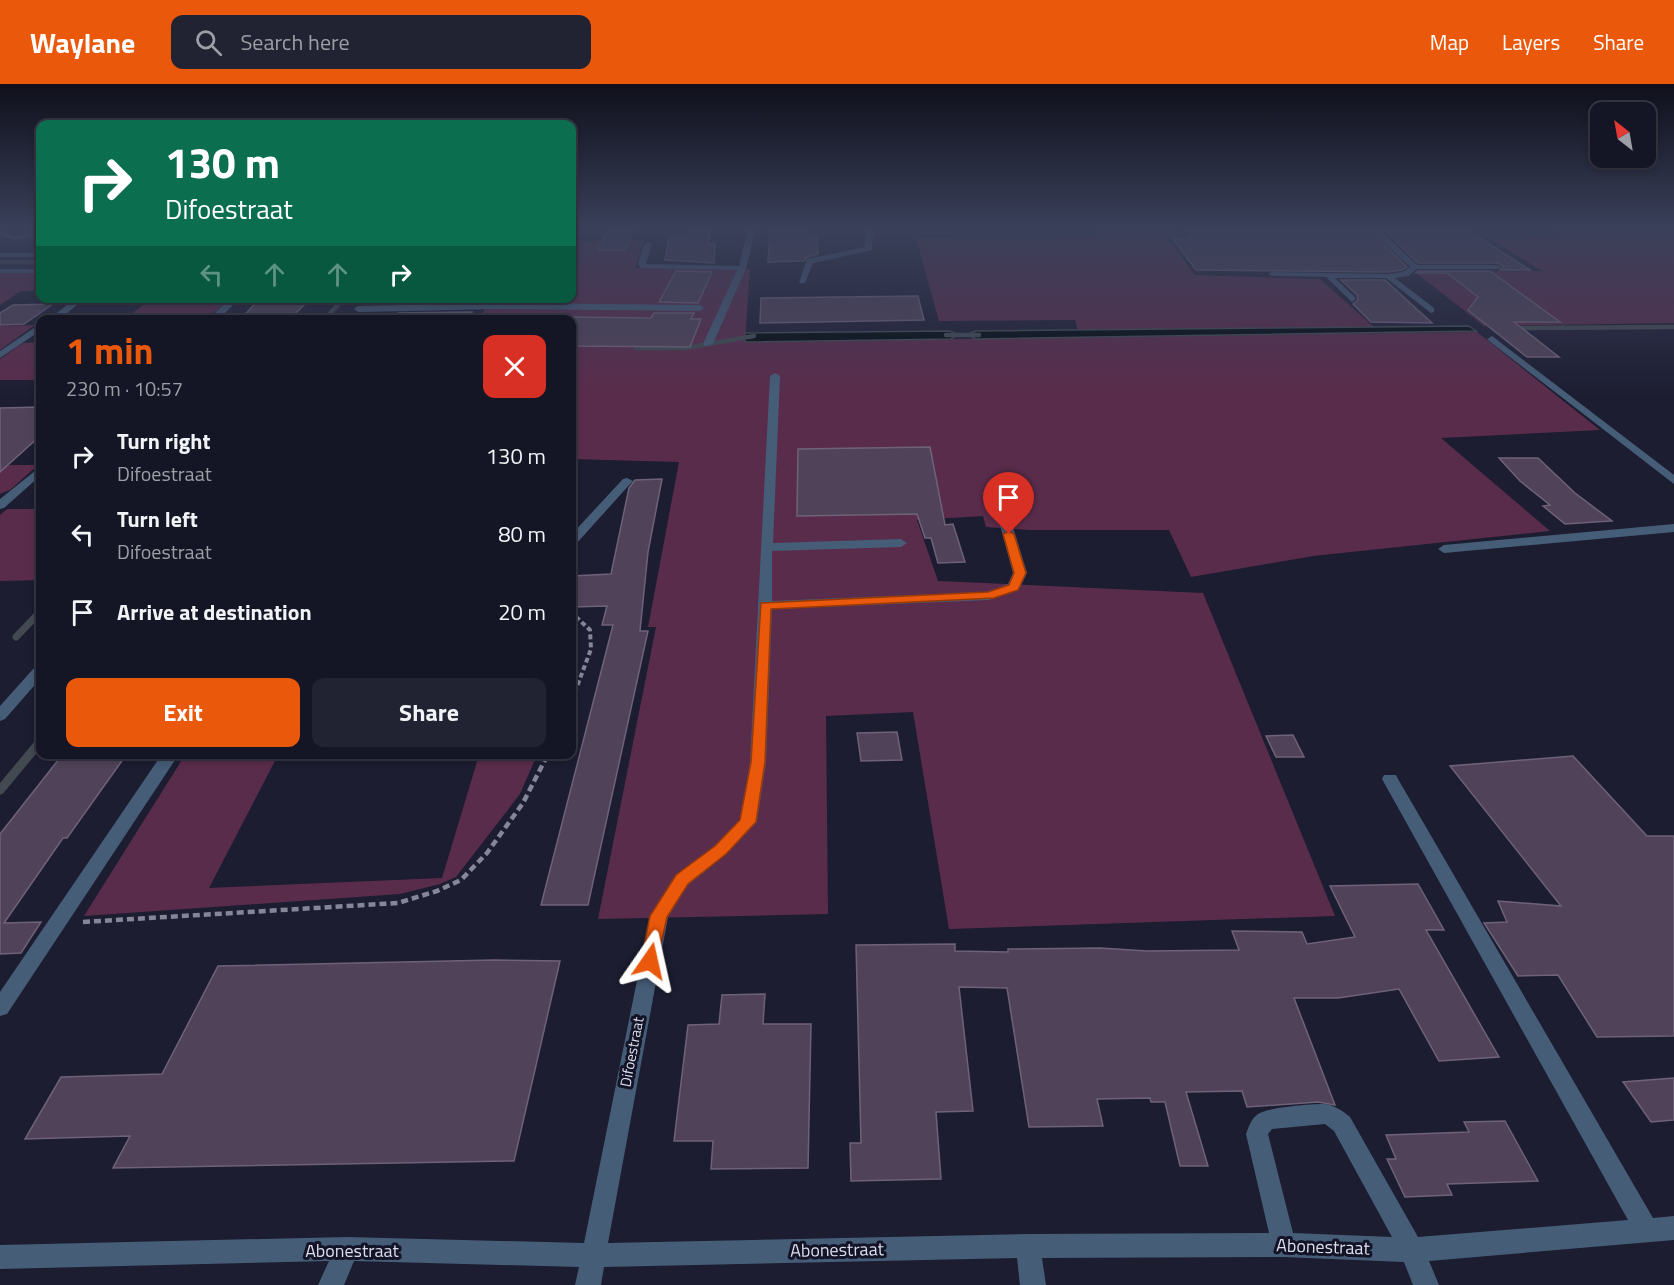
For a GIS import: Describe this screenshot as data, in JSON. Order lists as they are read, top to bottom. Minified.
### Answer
{"streets":{"street":["Difoestraat","Abonestraat"]},"crossings":[["Difoestraat","Abonestraat"]],"north":"top left","page":{"header":"Waylane","search":"Search here","nav":["Map","Layers","Share"],"turn":["130 m","Difoestraat"],"heading":["1 min","230 m · 10:57"],"list":[{"name":"Turn right","note":"Difoestraat","value":"130 m"},{"name":"Turn left","note":"Difoestraat","value":"80 m"},{"name":"Arrive at destination","value":"20 m"}],"buttons":["Exit","Share"]}}
